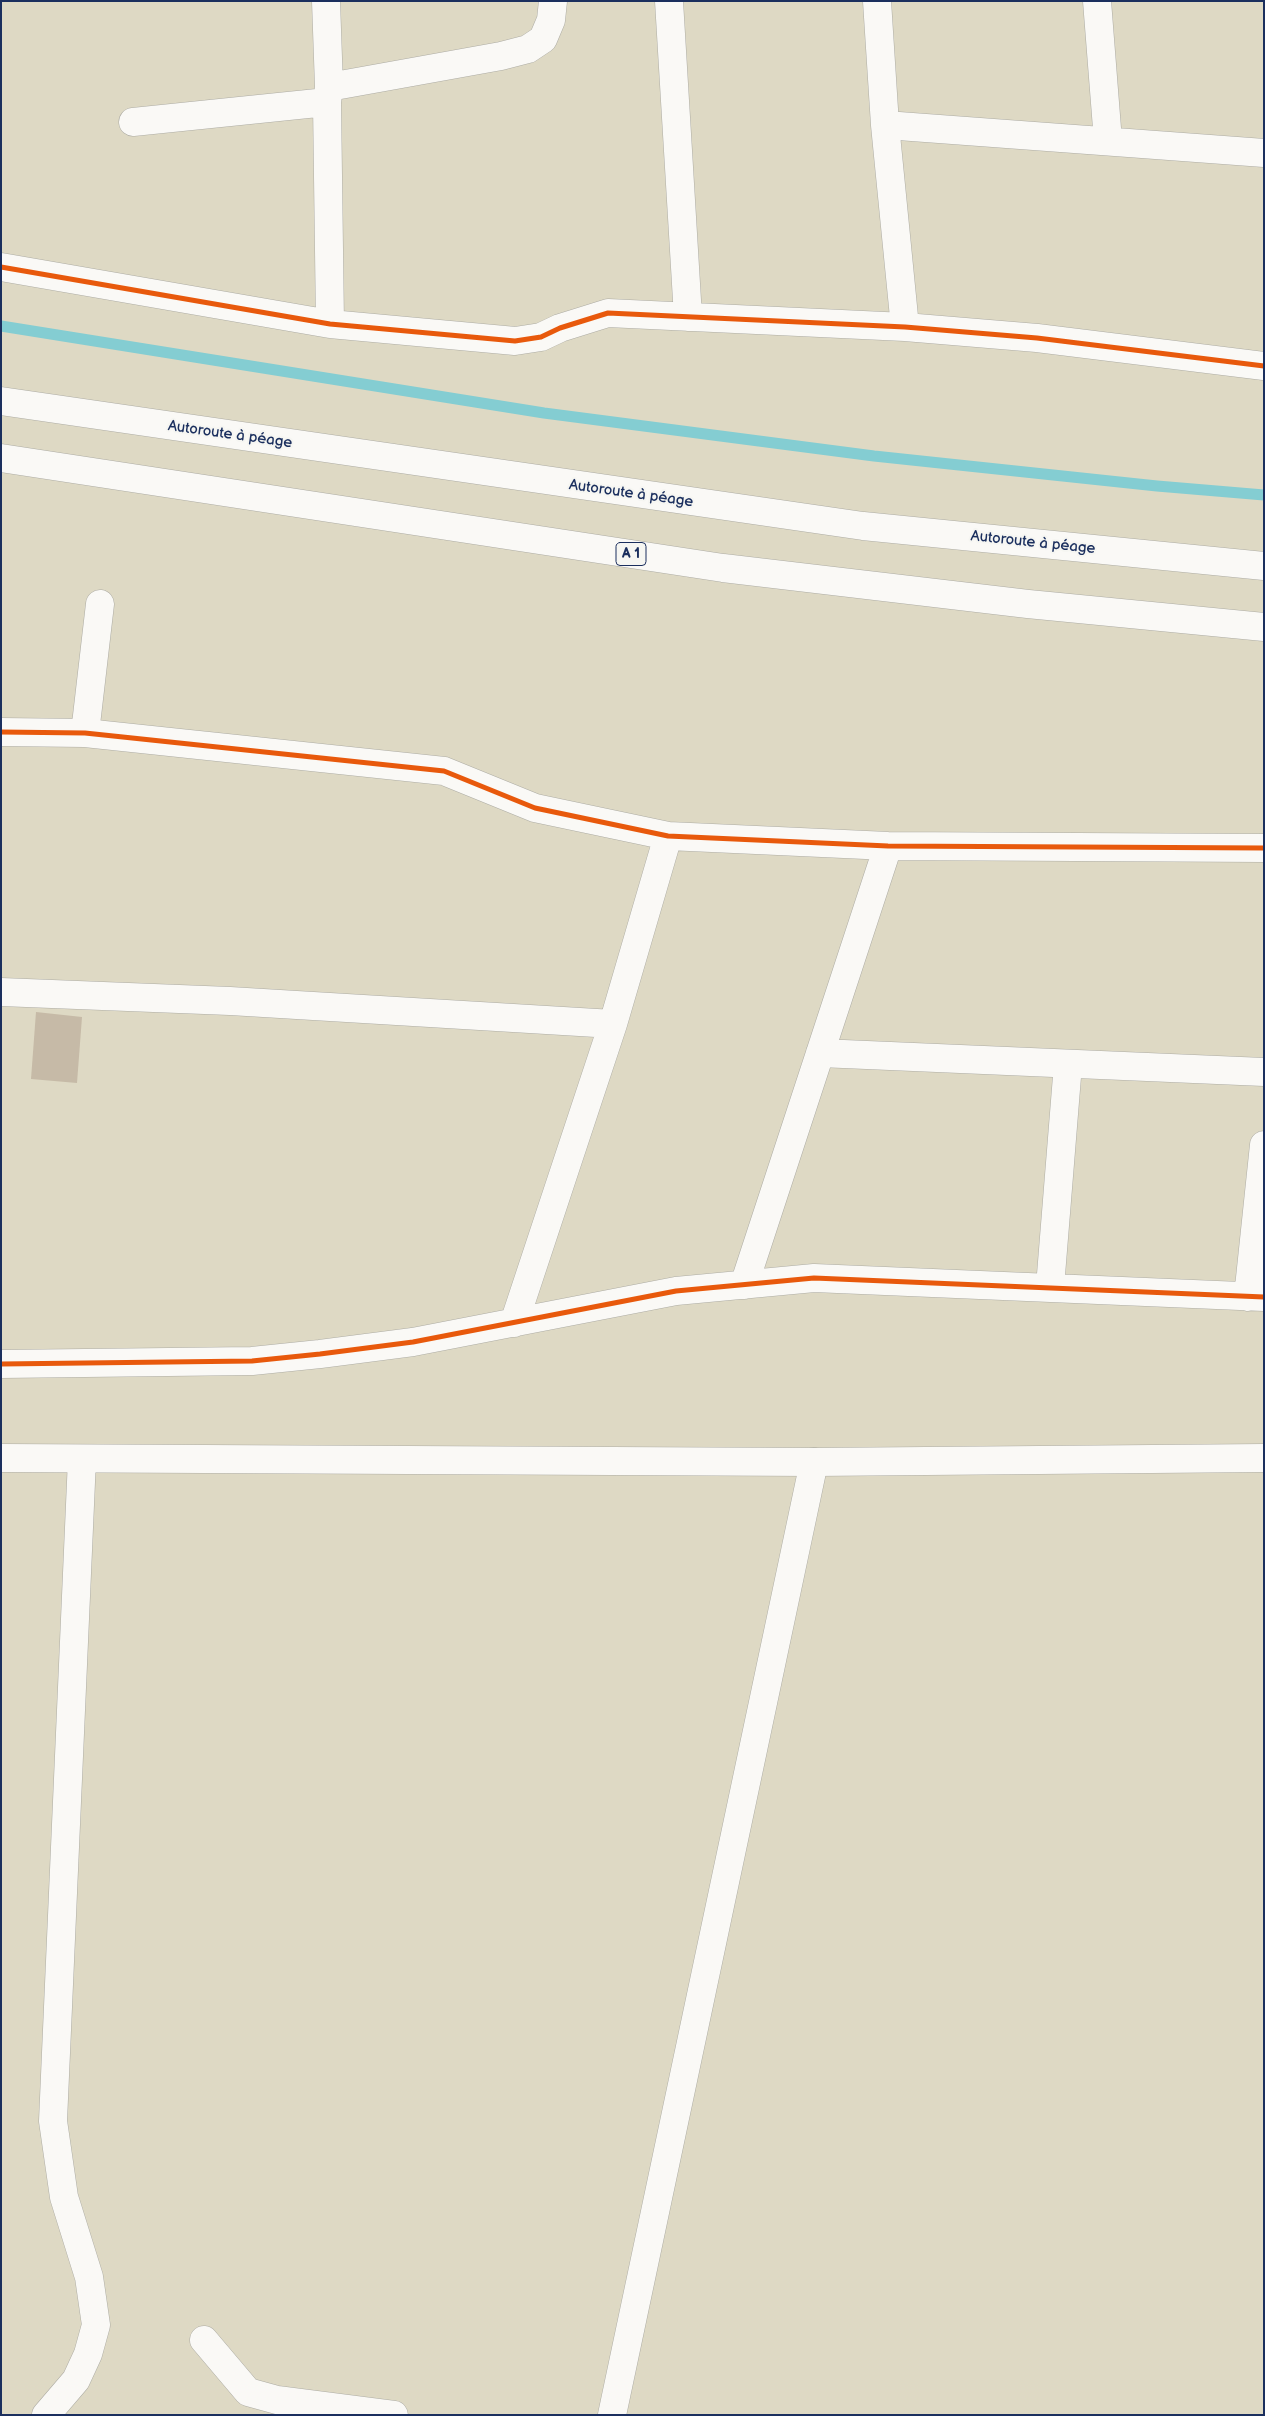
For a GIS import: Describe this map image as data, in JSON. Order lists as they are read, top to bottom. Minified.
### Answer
{"streets":{"main road":["Autoroute à péage","A 1"]}}
